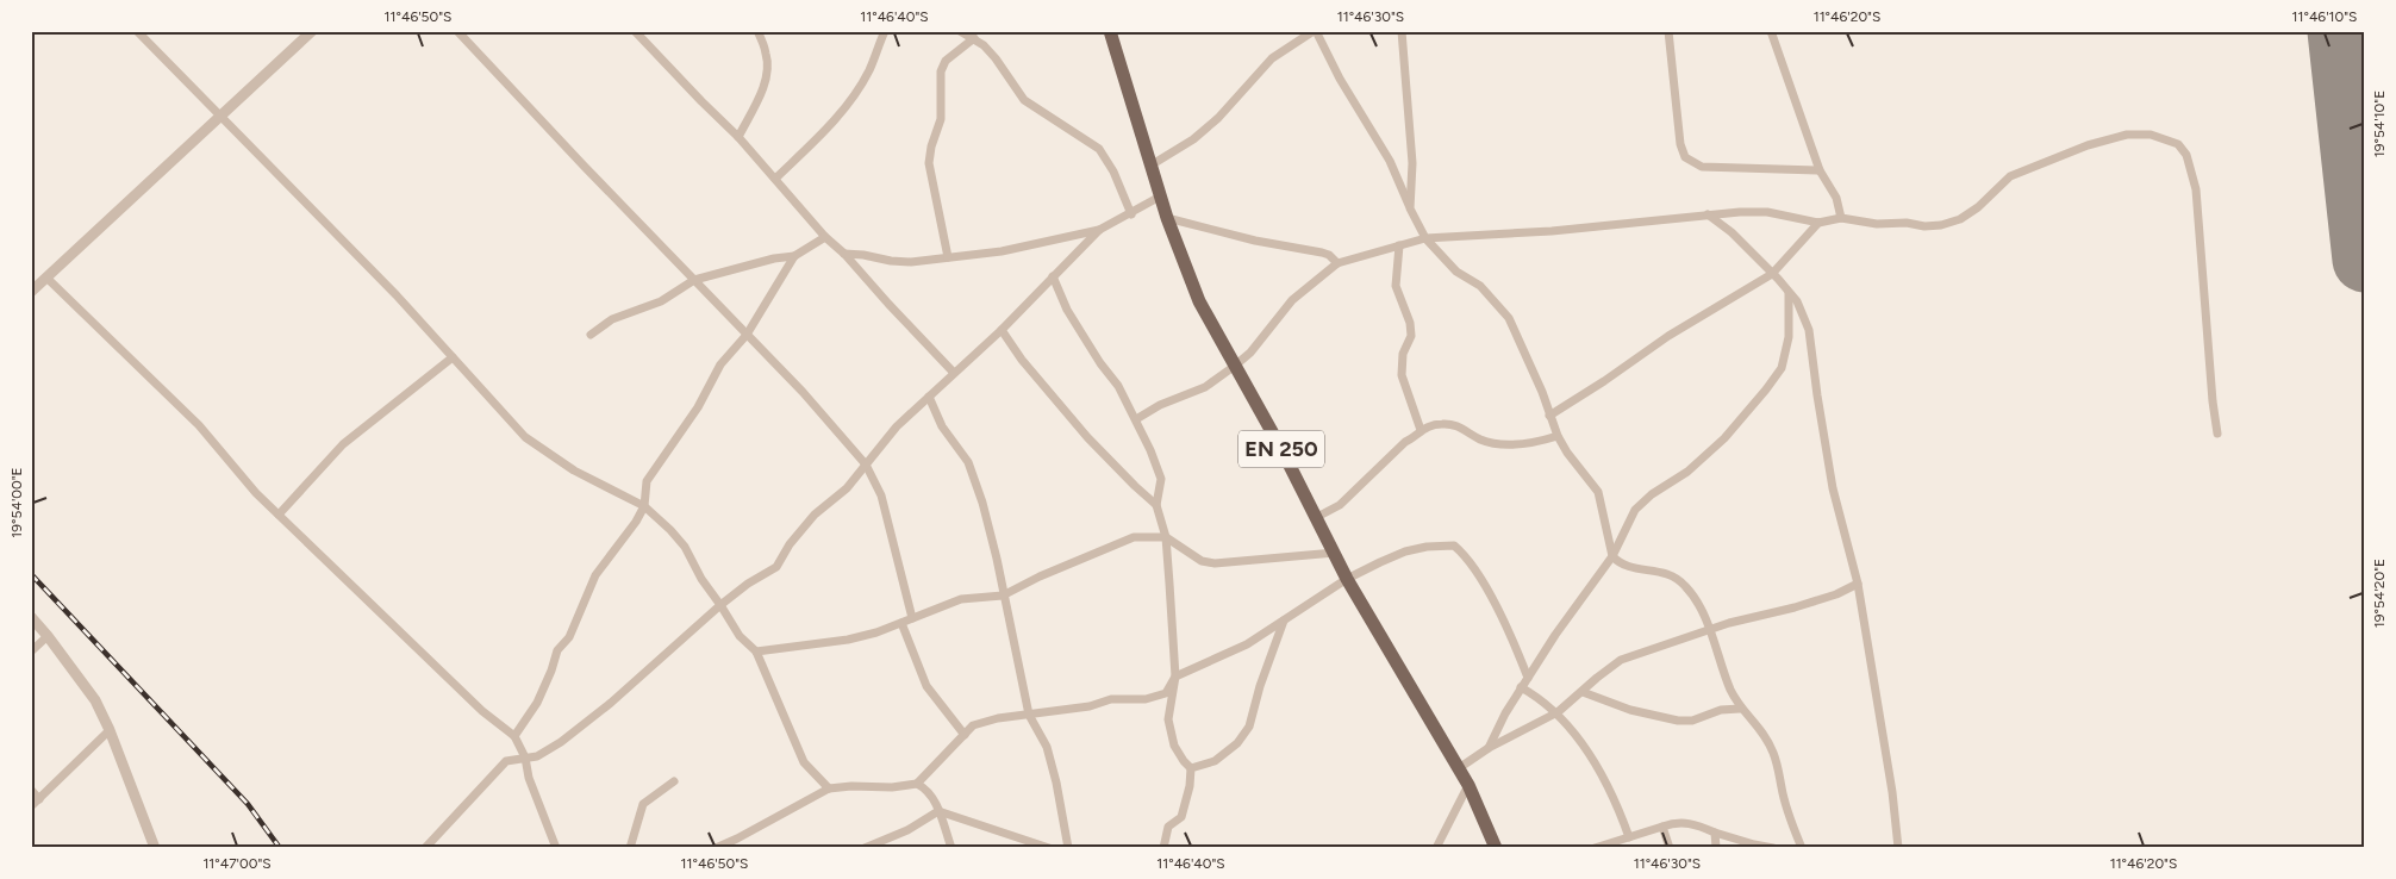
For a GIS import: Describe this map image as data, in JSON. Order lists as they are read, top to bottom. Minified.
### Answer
{"streets":{"main road":["EN 250"]},"coordinates":["11°46'50\"S","11°46'40\"S","11°46'30\"S","11°46'20\"S","11°46'10\"S","19°54'10\"E","19°54'00\"E","19°54'20\"E","11°47'00\"S"]}
